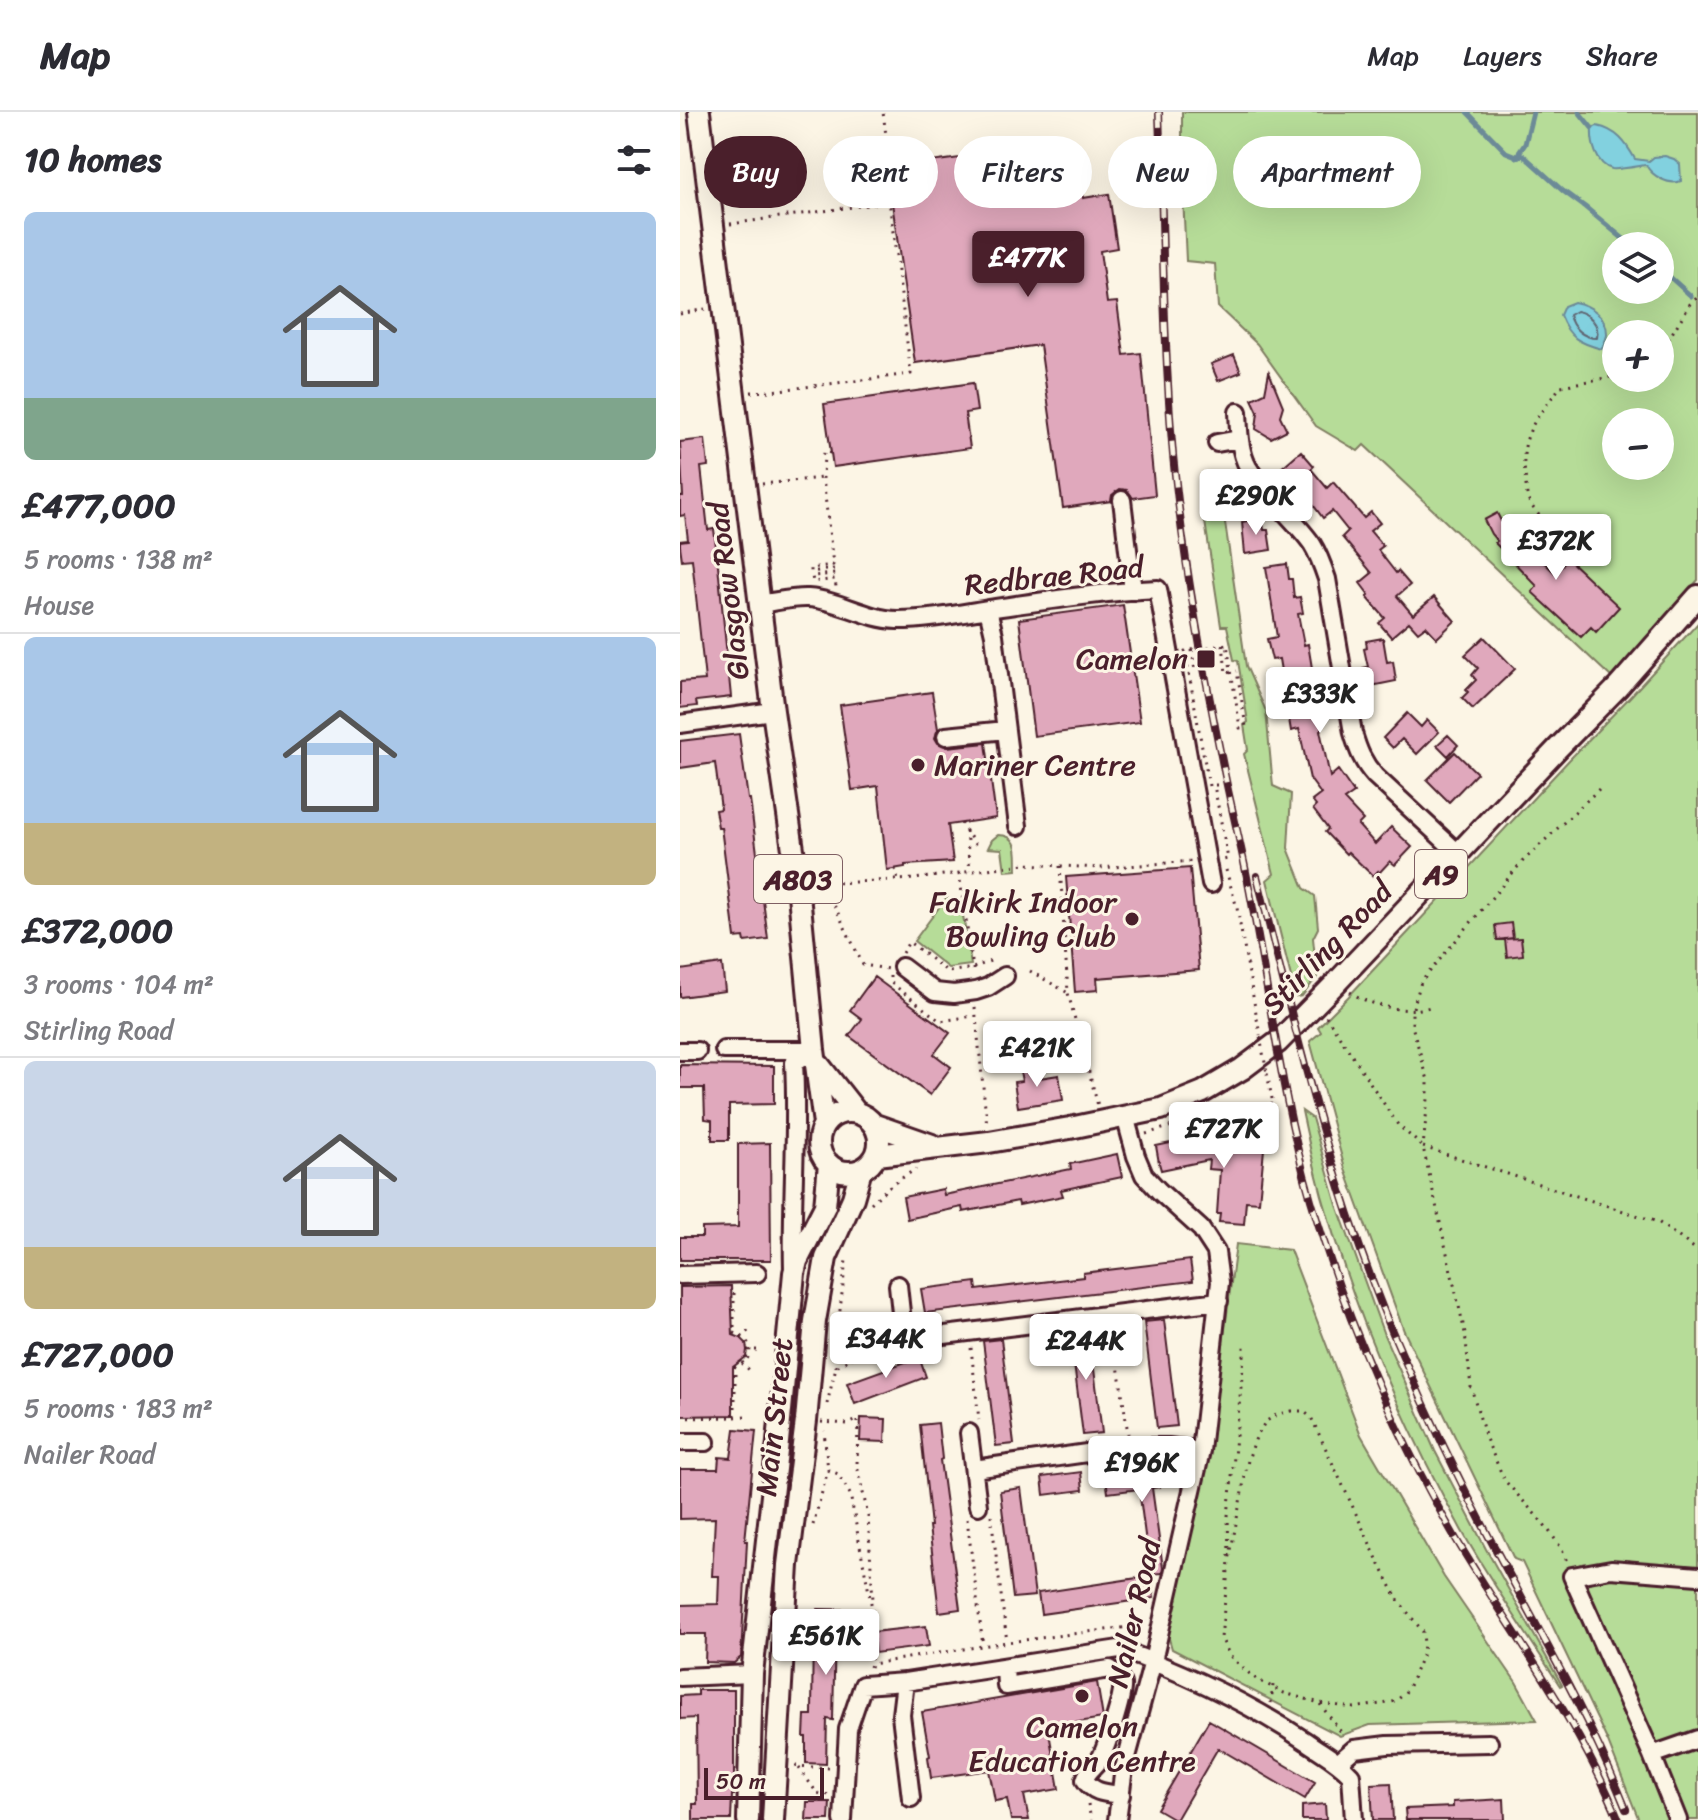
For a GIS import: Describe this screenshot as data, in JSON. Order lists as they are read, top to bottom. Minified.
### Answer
{"streets":{"main road":["Glasgow Road","A9","A803","Stirling Road","Main Street"],"street":["Redbrae Road","Nailer Road"]},"crossings":[["Redbrae Road","Glasgow Road"],["Glasgow Road","Stirling Road"],["Glasgow Road","Main Street"],["Stirling Road","Main Street"],["Stirling Road","Nailer Road"]],"places":{"transit":["Camelon"],"other":["Mariner Centre","Falkirk Indoor Bowling Club","Camelon Education Centre"]},"scale_bar":"50 m","page":{"header":"Map","nav":["Map","Layers","Share"],"heading":"10 homes","chip":["Buy","Rent","Filters","New","Apartment"],"list":[{"name":"£477,000","note":"5 rooms · 138 m² · House"},{"name":"£372,000","note":"3 rooms · 104 m² · Stirling Road"},{"name":"£727,000","note":"5 rooms · 183 m² · Nailer Road"}],"price":["£477K","£290K","£372K","£333K","£421K","£727K","£344K","£244K","£196K","£561K"],"map_buttons":["+","−"],"scale":"50 m"}}
